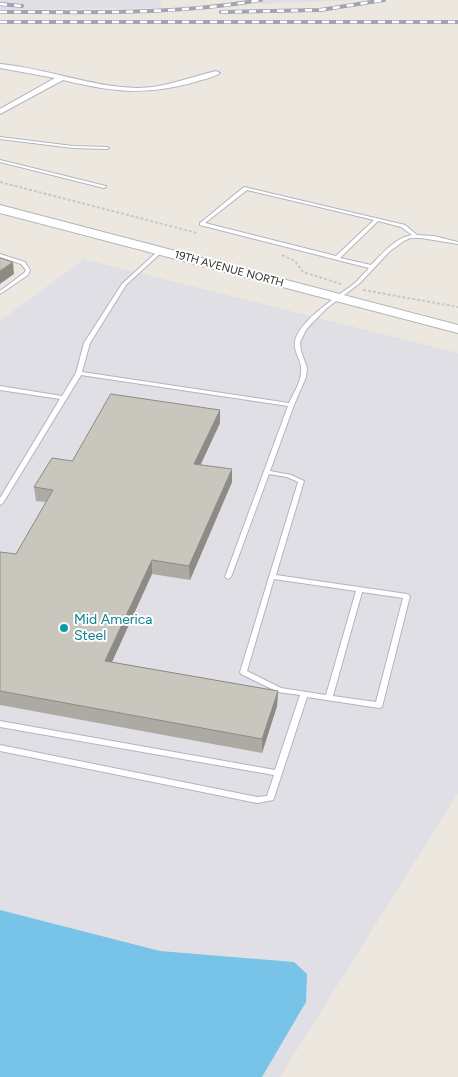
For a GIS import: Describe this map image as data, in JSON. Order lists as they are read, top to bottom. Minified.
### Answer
{"streets":{"street":["19TH AVENUE NORTH"]},"places":["Mid America Steel"]}
